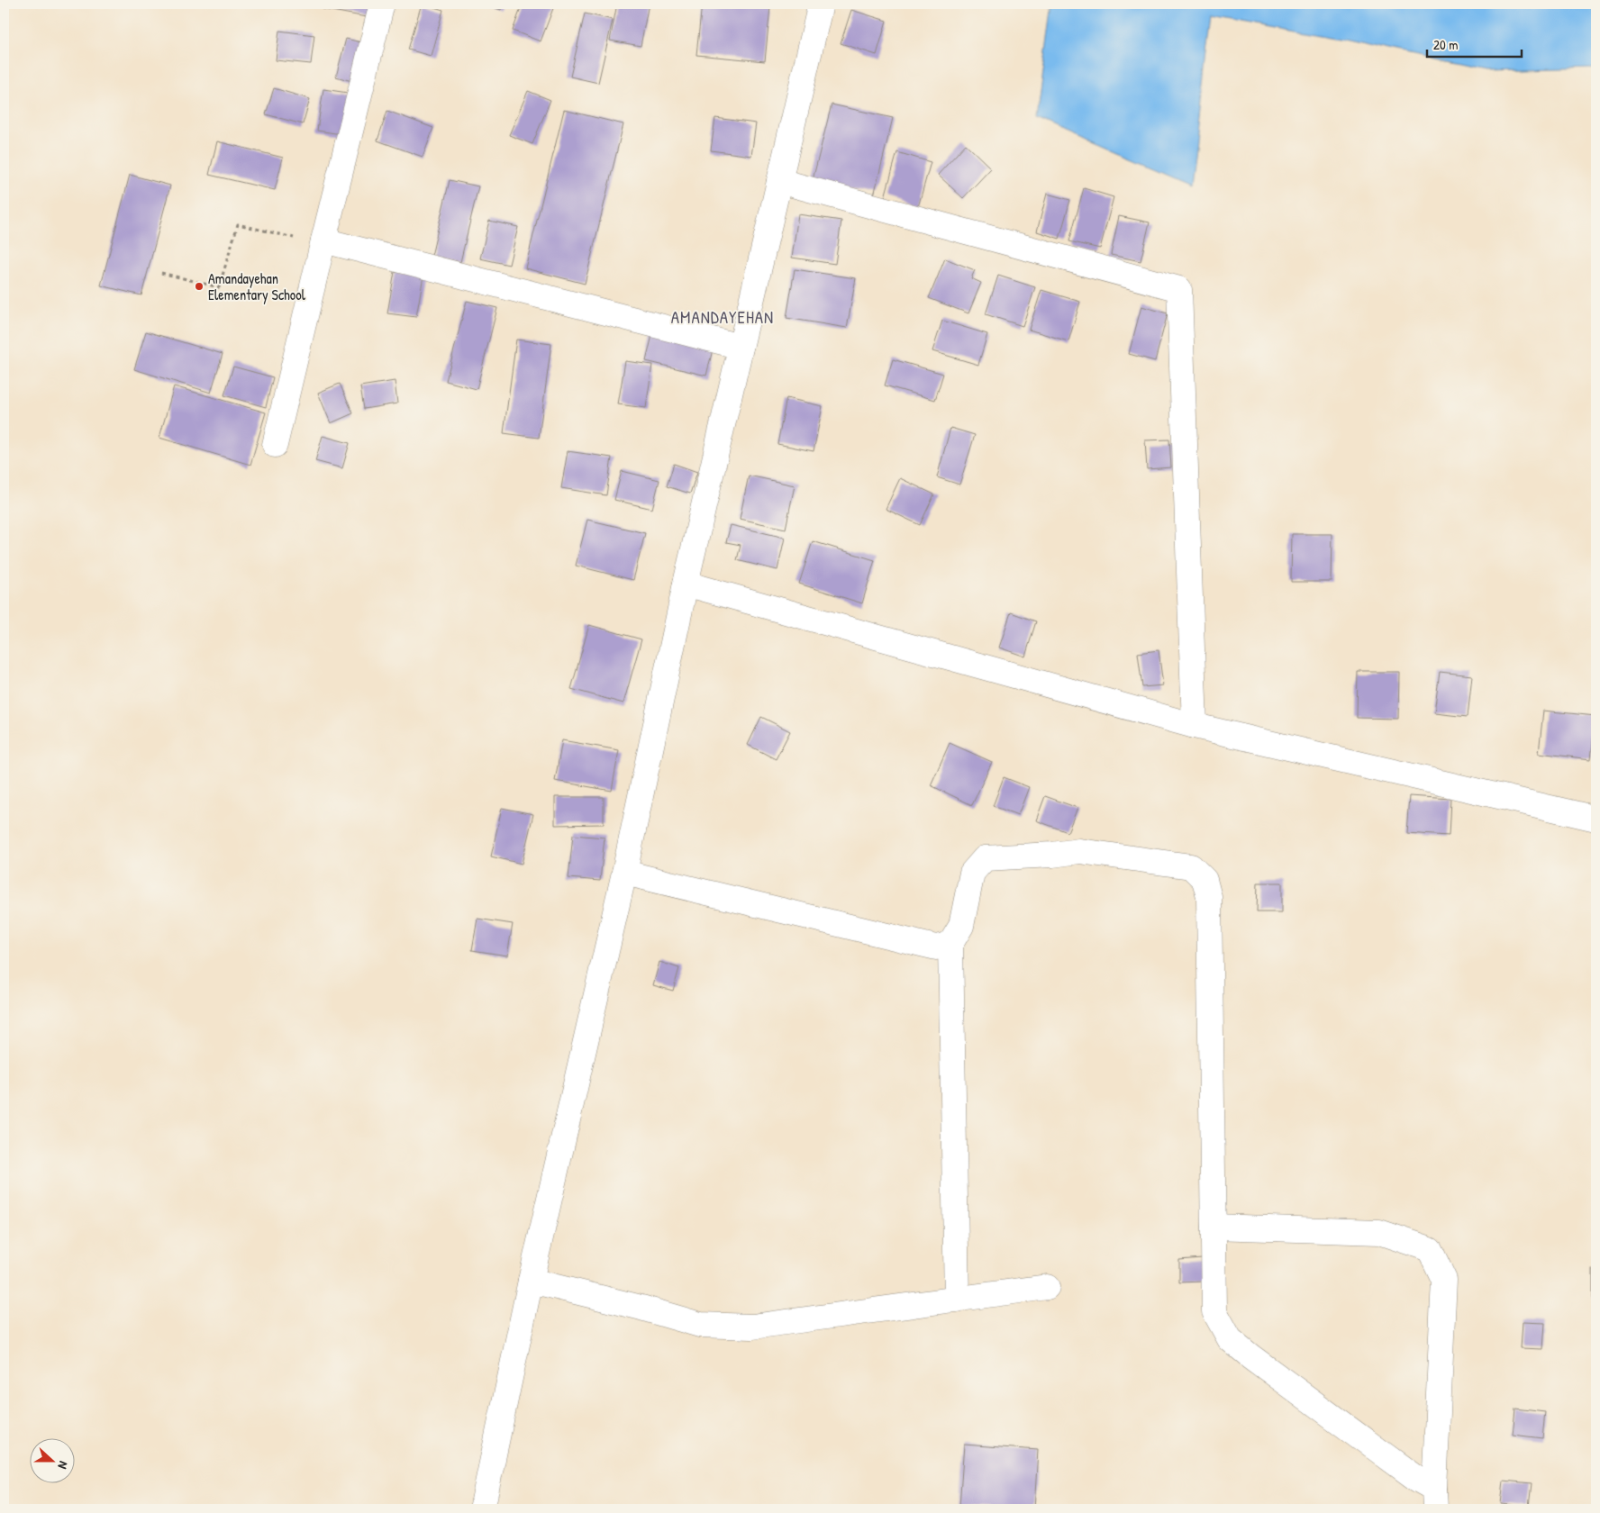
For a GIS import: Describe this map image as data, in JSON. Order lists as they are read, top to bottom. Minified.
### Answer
{"districts":["AMANDAYEHAN"],"places":["Amandayehan Elementary School"],"scale_bar":"20 m","north":"right"}
